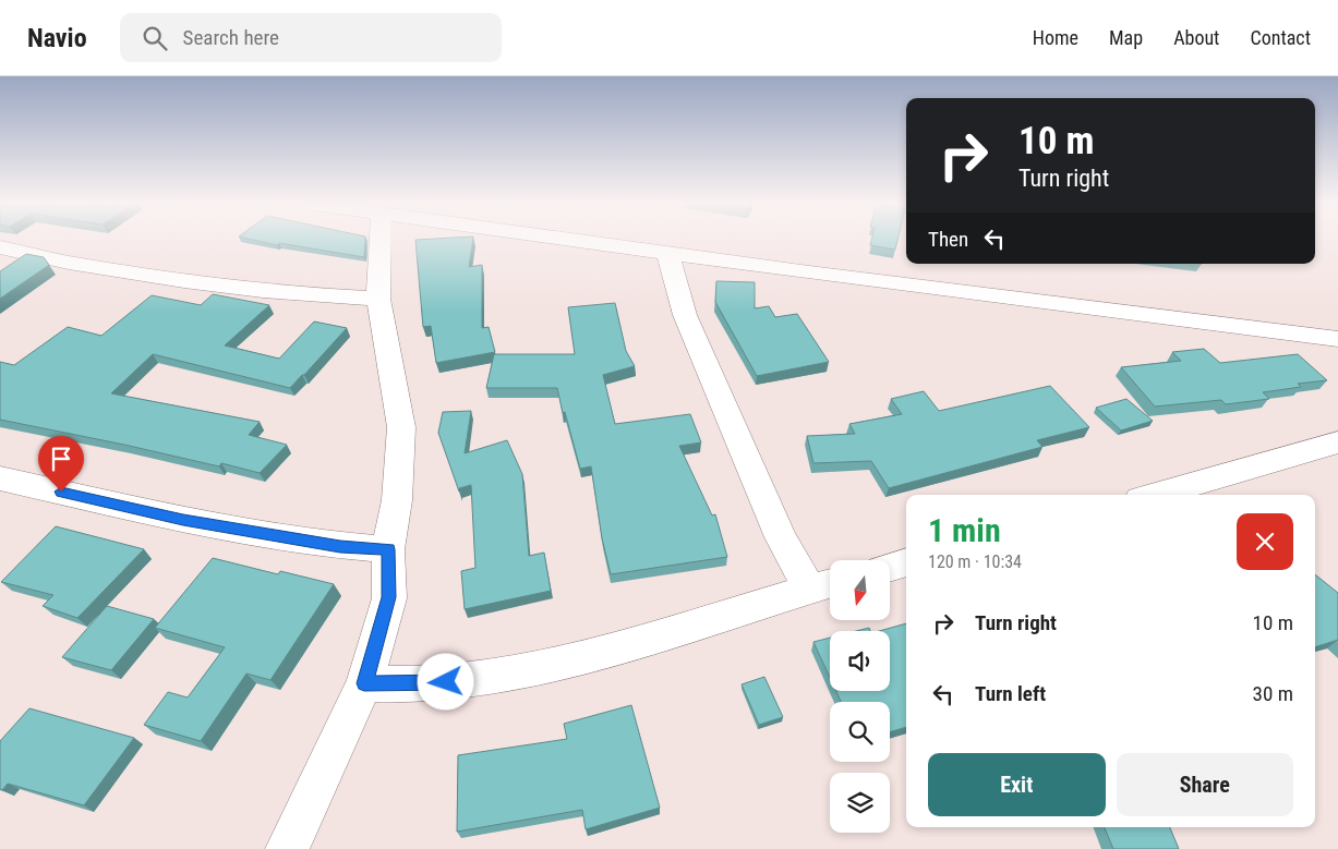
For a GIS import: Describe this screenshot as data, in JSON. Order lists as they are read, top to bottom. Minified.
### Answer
{"north":"bottom","page":{"header":"Navio","search":"Search here","nav":["Home","Map","About","Contact"],"turn":["10 m","Turn right"],"then":"Then","heading":["1 min","120 m · 10:34"],"list":[{"name":"Turn right","value":"10 m"},{"name":"Turn left","value":"30 m"}],"buttons":["Exit","Share"]}}
